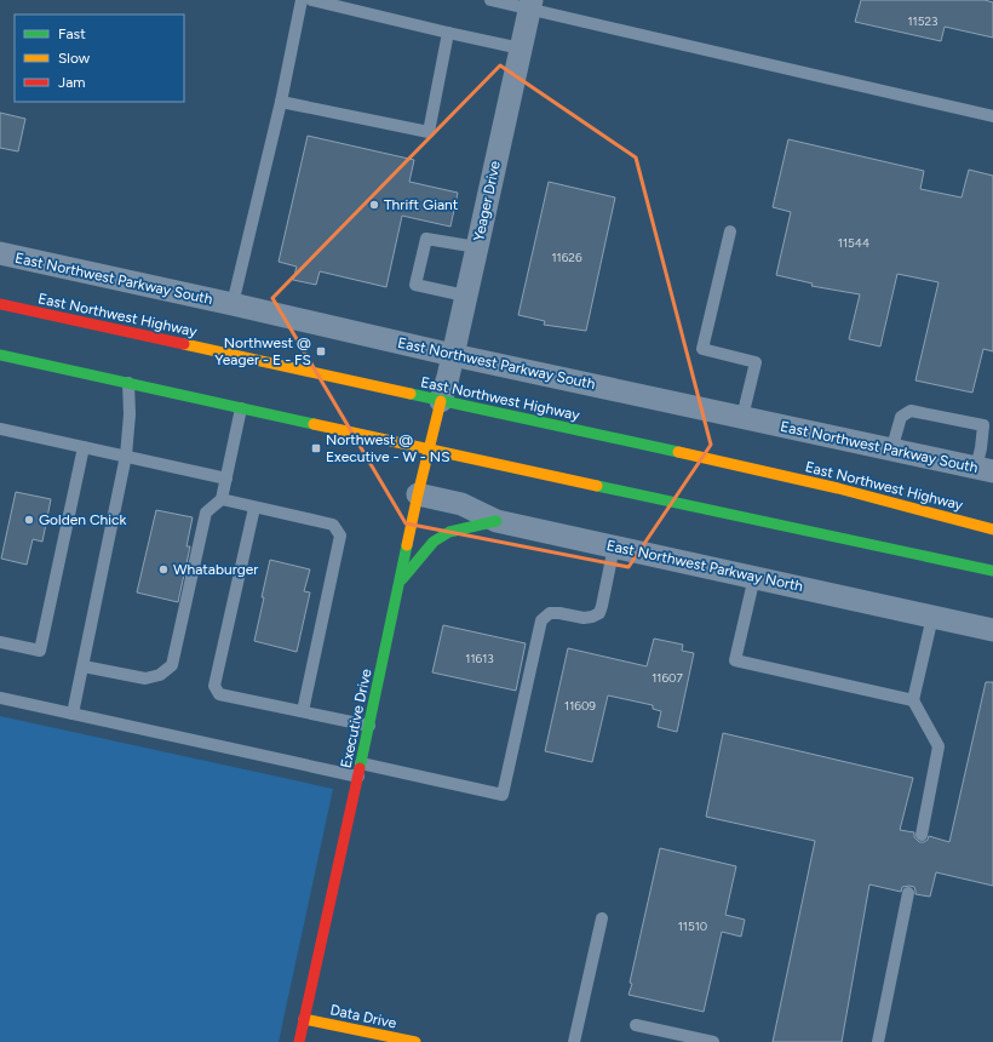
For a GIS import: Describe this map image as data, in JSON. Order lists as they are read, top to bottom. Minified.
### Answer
{"streets":{"main road":["East Northwest Highway","Executive Drive","Data Drive"],"street":["Yeager Drive","East Northwest Parkway South","East Northwest Parkway North"]},"crossings":[["Yeager Drive","East Northwest Parkway South"],["Yeager Drive","East Northwest Highway"],["Yeager Drive","Executive Drive"],["East Northwest Highway","Executive Drive"],["East Northwest Parkway North","Executive Drive"],["Executive Drive","Data Drive"]],"places":{"other":["Thrift Giant","Golden Chick","Whataburger"],"transit":["Northwest @ Yeager - E - FS","Northwest @ Executive - W - NS"]},"house_numbers":["11523","11544","11626","11613","11607","11609","11510"],"legend":["Fast","Slow","Jam"]}
